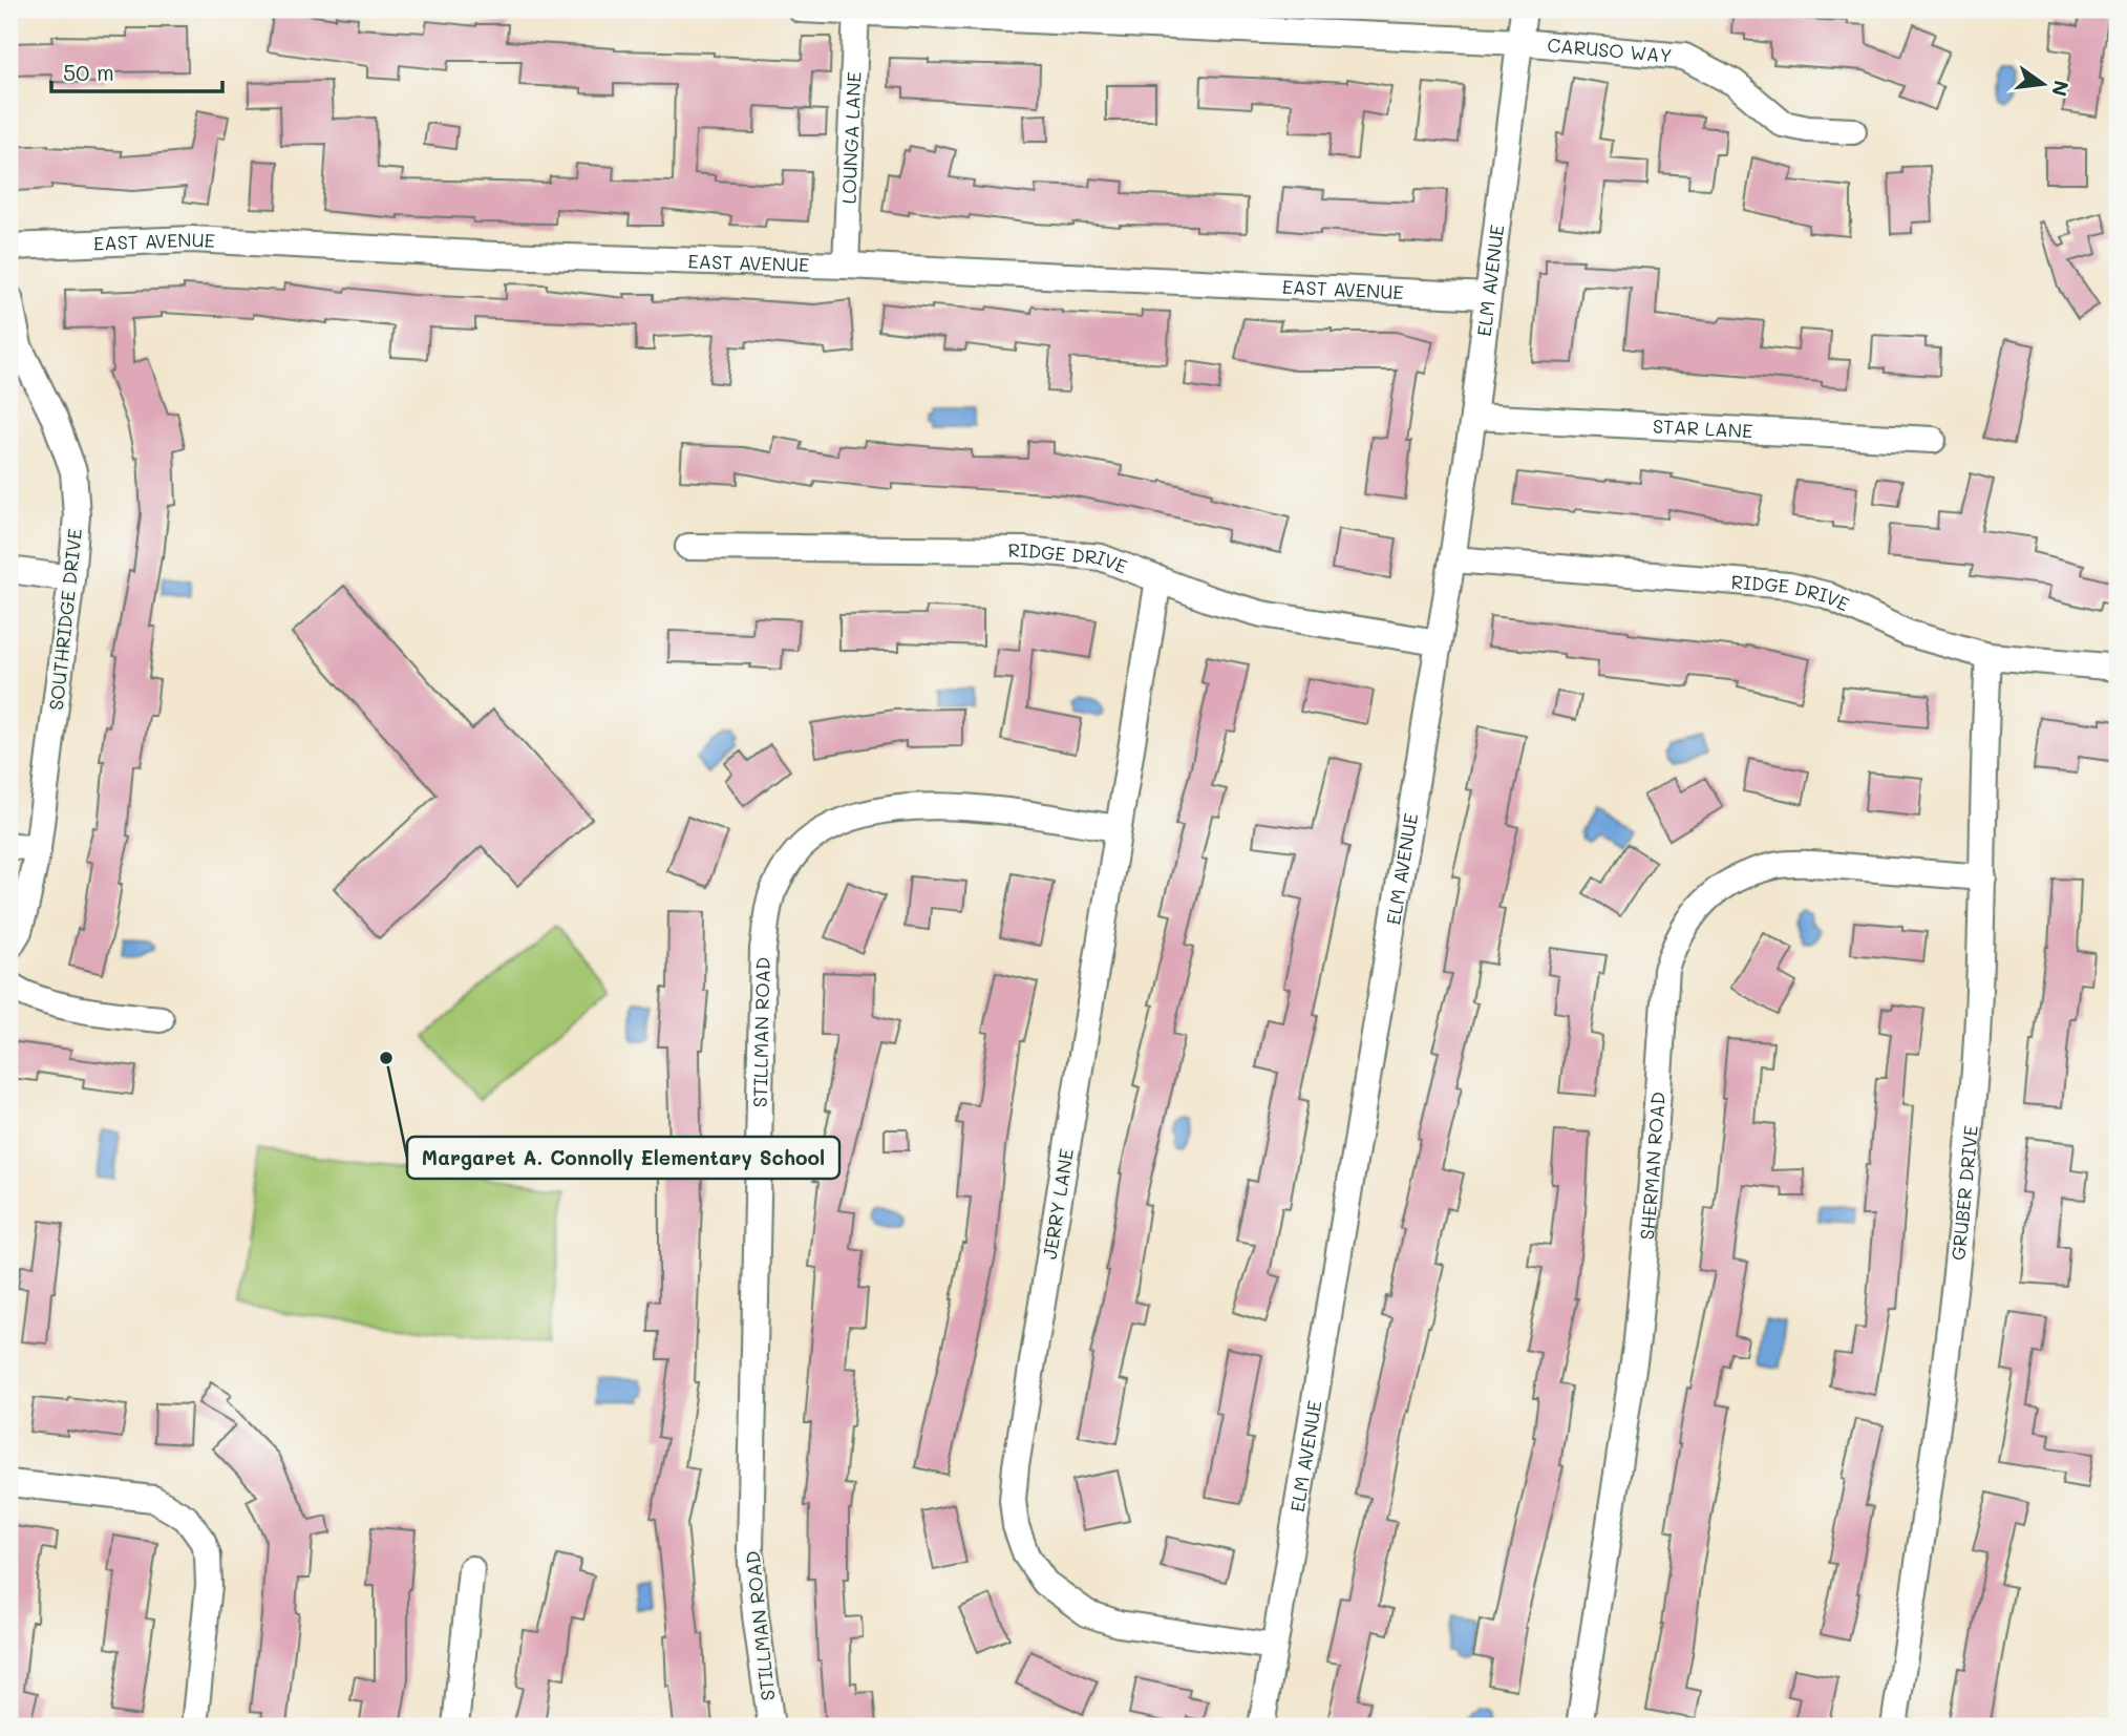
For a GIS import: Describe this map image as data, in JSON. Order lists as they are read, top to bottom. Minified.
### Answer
{"streets":{"street":["CARUSO WAY","LOUNGA LANE","EAST AVENUE","ELM AVENUE","STAR LANE","RIDGE DRIVE","SOUTHRIDGE DRIVE","STILLMAN ROAD","SHERMAN ROAD","GRUBER DRIVE","JERRY LANE"]},"crossings":[["CARUSO WAY","LOUNGA LANE"],["CARUSO WAY","ELM AVENUE"],["LOUNGA LANE","EAST AVENUE"],["EAST AVENUE","ELM AVENUE"],["ELM AVENUE","STAR LANE"],["ELM AVENUE","RIDGE DRIVE"],["ELM AVENUE","JERRY LANE"],["RIDGE DRIVE","GRUBER DRIVE"],["RIDGE DRIVE","JERRY LANE"],["STILLMAN ROAD","JERRY LANE"],["SHERMAN ROAD","GRUBER DRIVE"]],"places":["Margaret A. Connolly Elementary School"],"scale_bar":"50 m","north":"right"}
